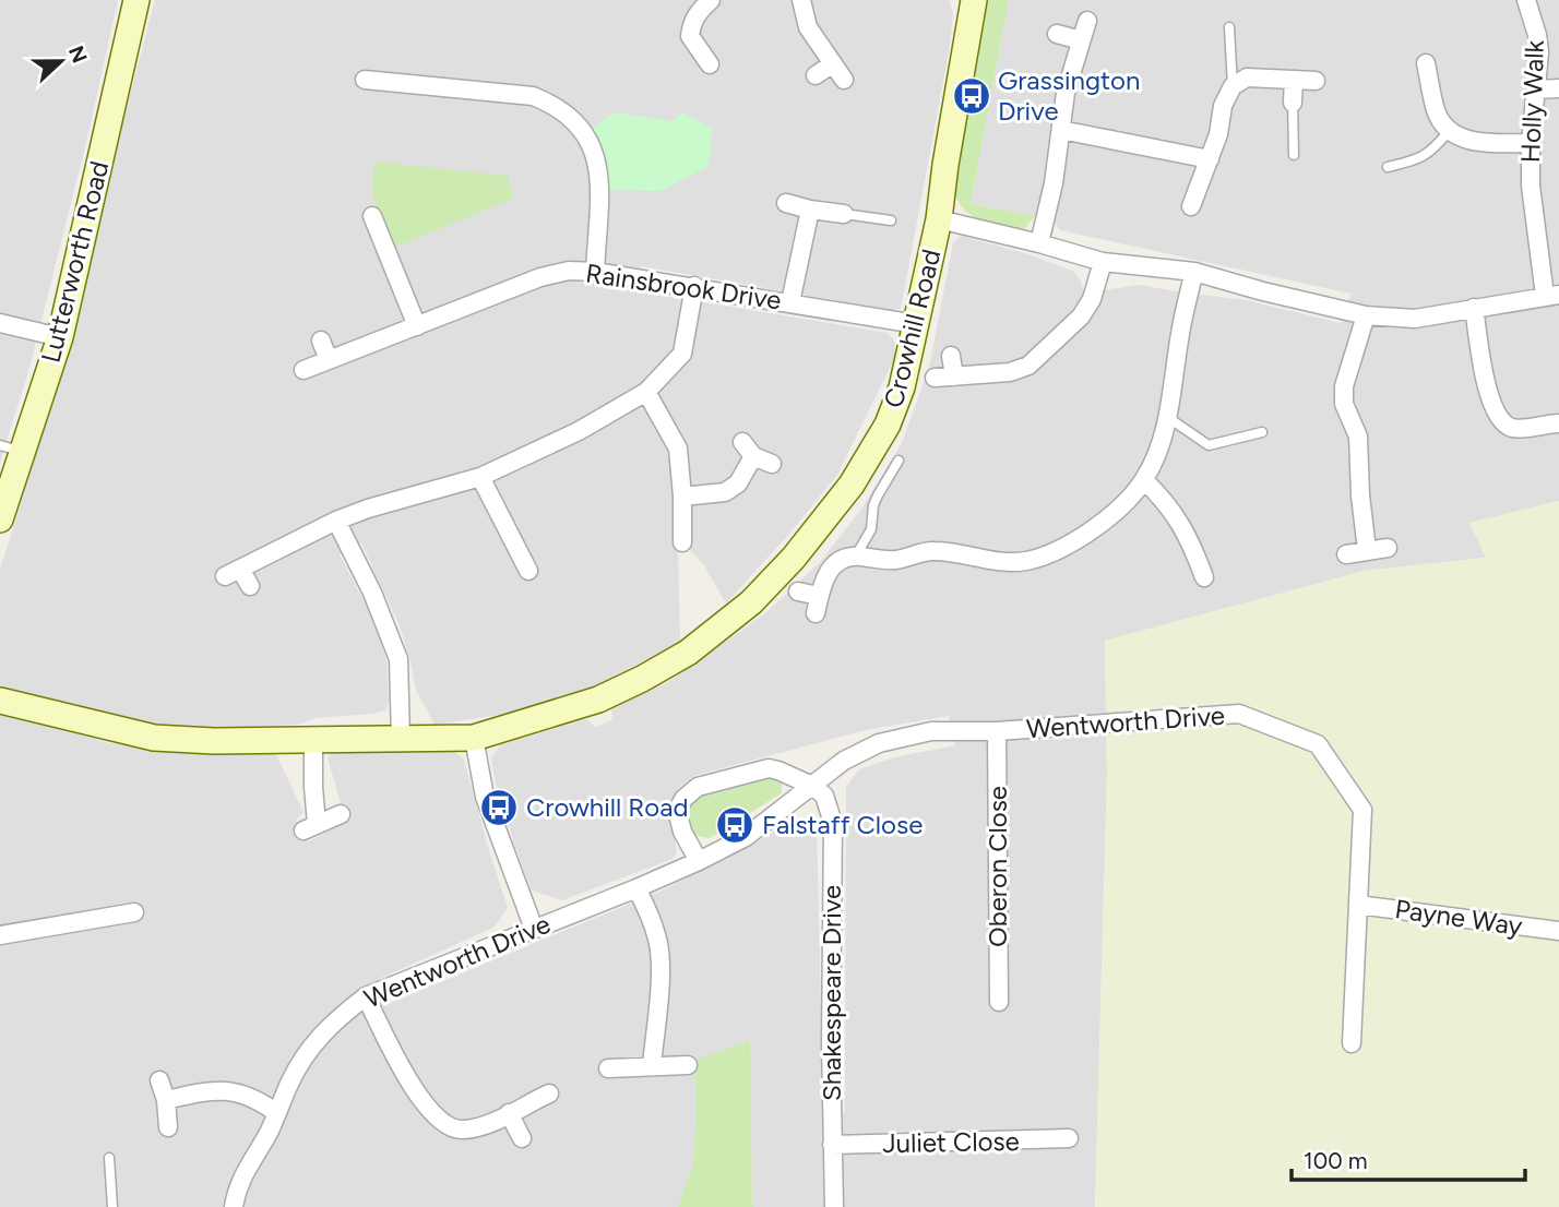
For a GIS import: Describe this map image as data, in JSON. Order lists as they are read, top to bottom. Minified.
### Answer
{"streets":{"street":["Holly Walk","Lutterworth Road","Rainsbrook Drive","Crowhill Road","Wentworth Drive","Oberon Close","Payne Way","Shakespeare Drive","Juliet Close"]},"crossings":[["Rainsbrook Drive","Crowhill Road"],["Wentworth Drive","Oberon Close"],["Wentworth Drive","Payne Way"],["Wentworth Drive","Shakespeare Drive"],["Shakespeare Drive","Juliet Close"]],"places":{"bus stop":["Grassington Drive","Crowhill Road","Falstaff Close"]},"scale_bar":"100 m","north":"right"}
